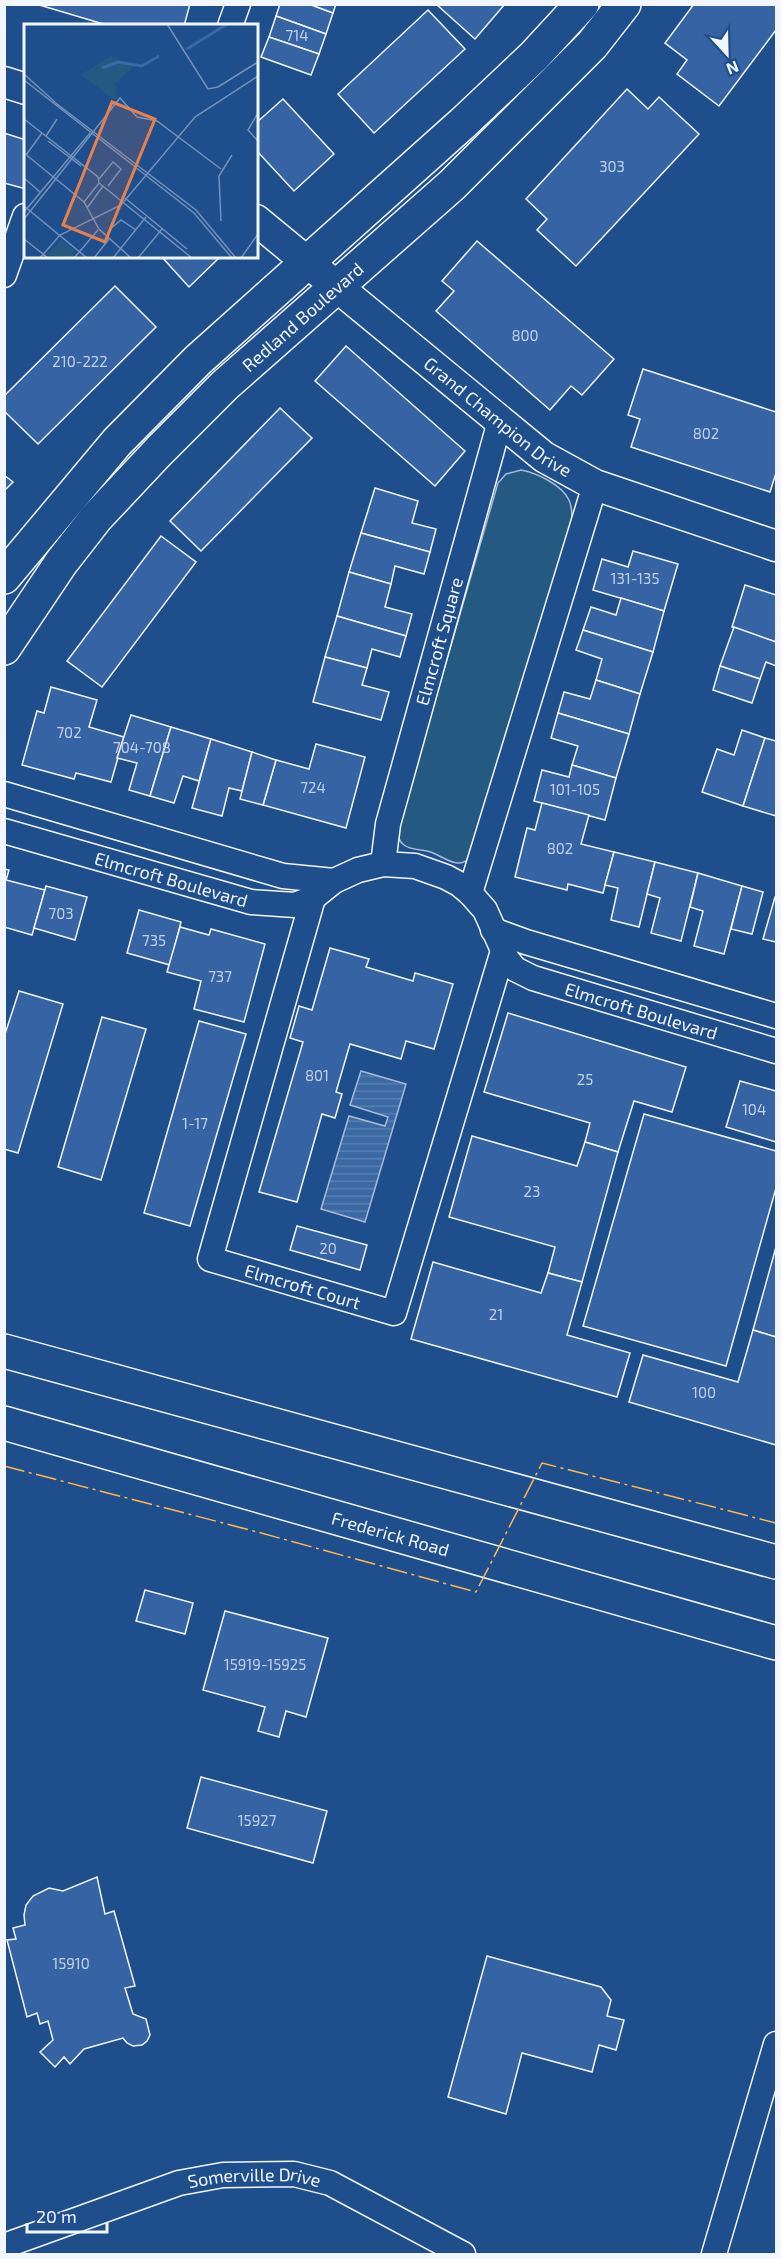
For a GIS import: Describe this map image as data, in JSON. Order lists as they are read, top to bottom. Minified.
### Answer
{"streets":{"main road":["Redland Boulevard","Frederick Road"],"street":["Grand Champion Drive","Elmcroft Square","Elmcroft Boulevard","Elmcroft Court","Somerville Drive"]},"crossings":[["Redland Boulevard","Grand Champion Drive"],["Grand Champion Drive","Elmcroft Square"],["Elmcroft Square","Elmcroft Boulevard"],["Elmcroft Boulevard","Elmcroft Court"]],"house_numbers":["714","303","800","210-222","802","131-135","702","704-708","724","101-105","802","703","735","737","801","25","104","1-17","23","20","21","100","15919-15925","15927","15910"],"scale_bar":"20 m","north":"bottom"}
